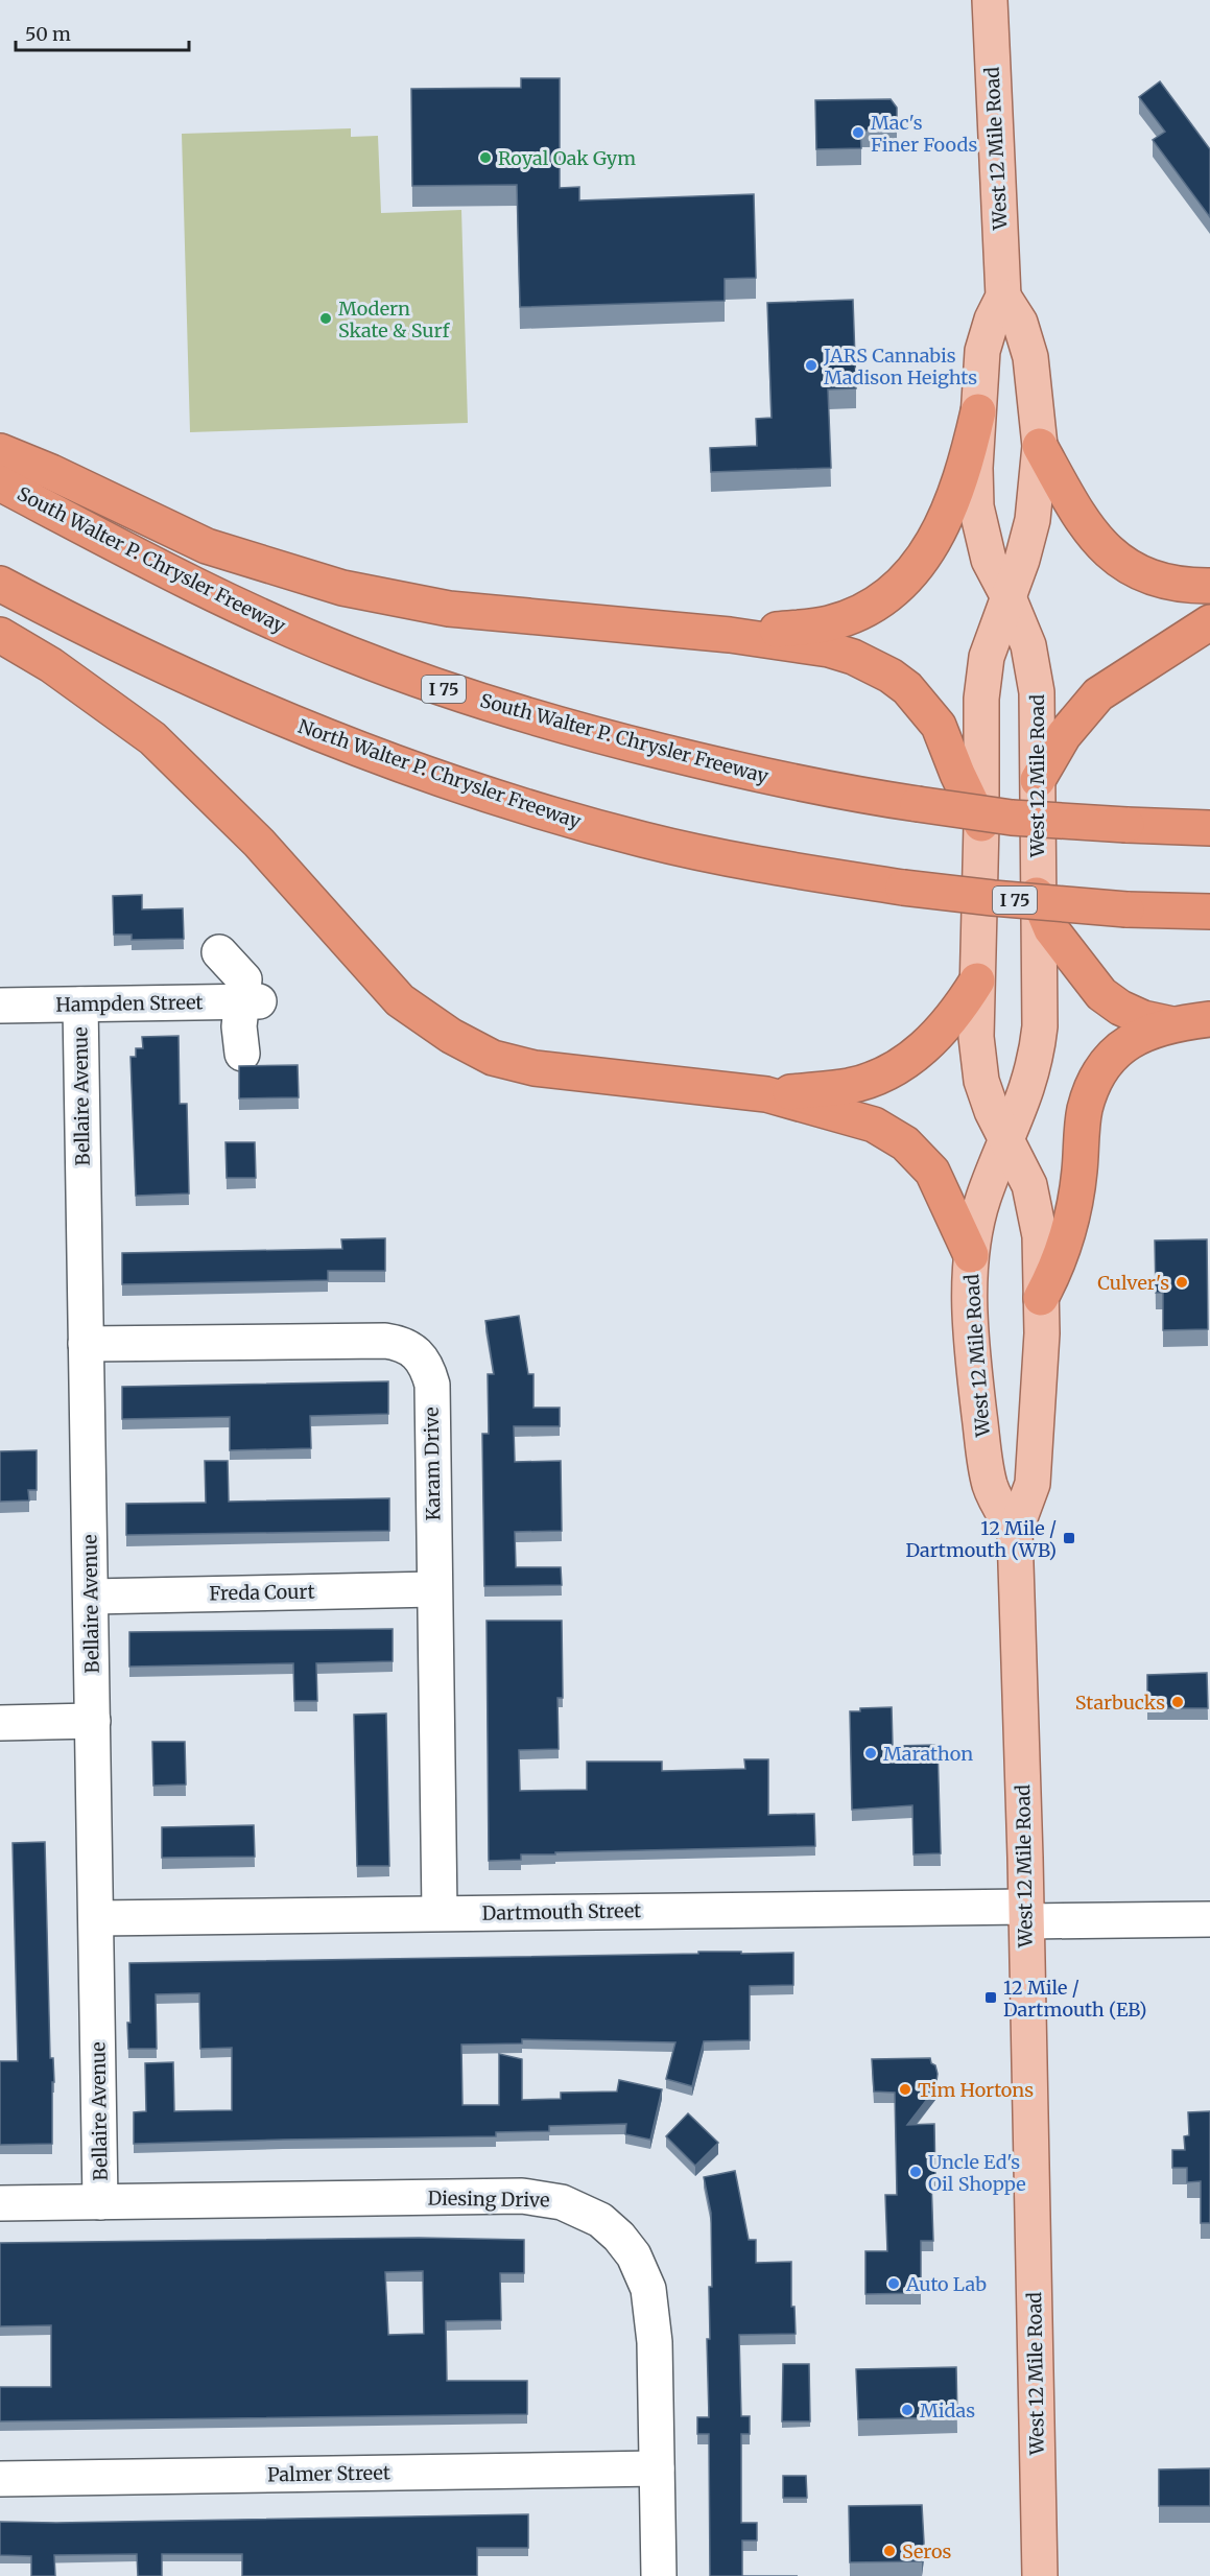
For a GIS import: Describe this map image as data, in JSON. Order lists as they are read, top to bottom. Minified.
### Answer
{"streets":{"highway":["South Walter P. Chrysler Freeway","I 75","North Walter P. Chrysler Freeway"],"main road":["West 12 Mile Road"],"street":["Hampden Street","Bellaire Avenue","Karam Drive","Freda Court","Dartmouth Street","Diesing Drive","Palmer Street"]},"crossings":[["West 12 Mile Road","Dartmouth Street"],["Hampden Street","Bellaire Avenue"],["Bellaire Avenue","Karam Drive"],["Bellaire Avenue","Freda Court"],["Bellaire Avenue","Dartmouth Street"],["Bellaire Avenue","Diesing Drive"],["Karam Drive","Freda Court"],["Karam Drive","Dartmouth Street"],["Diesing Drive","Palmer Street"]],"places":{"other":["Mac's Finer Foods","Royal Oak Gym","Modern Skate & Surf","JARS Cannabis Madison Heights","Culver's","Starbucks","Marathon","Tim Hortons","Uncle Ed's Oil Shoppe","Auto Lab","Midas","Seros"],"transit":["12 Mile / Dartmouth (WB)","12 Mile / Dartmouth (EB)"]},"scale_bar":"50 m"}
